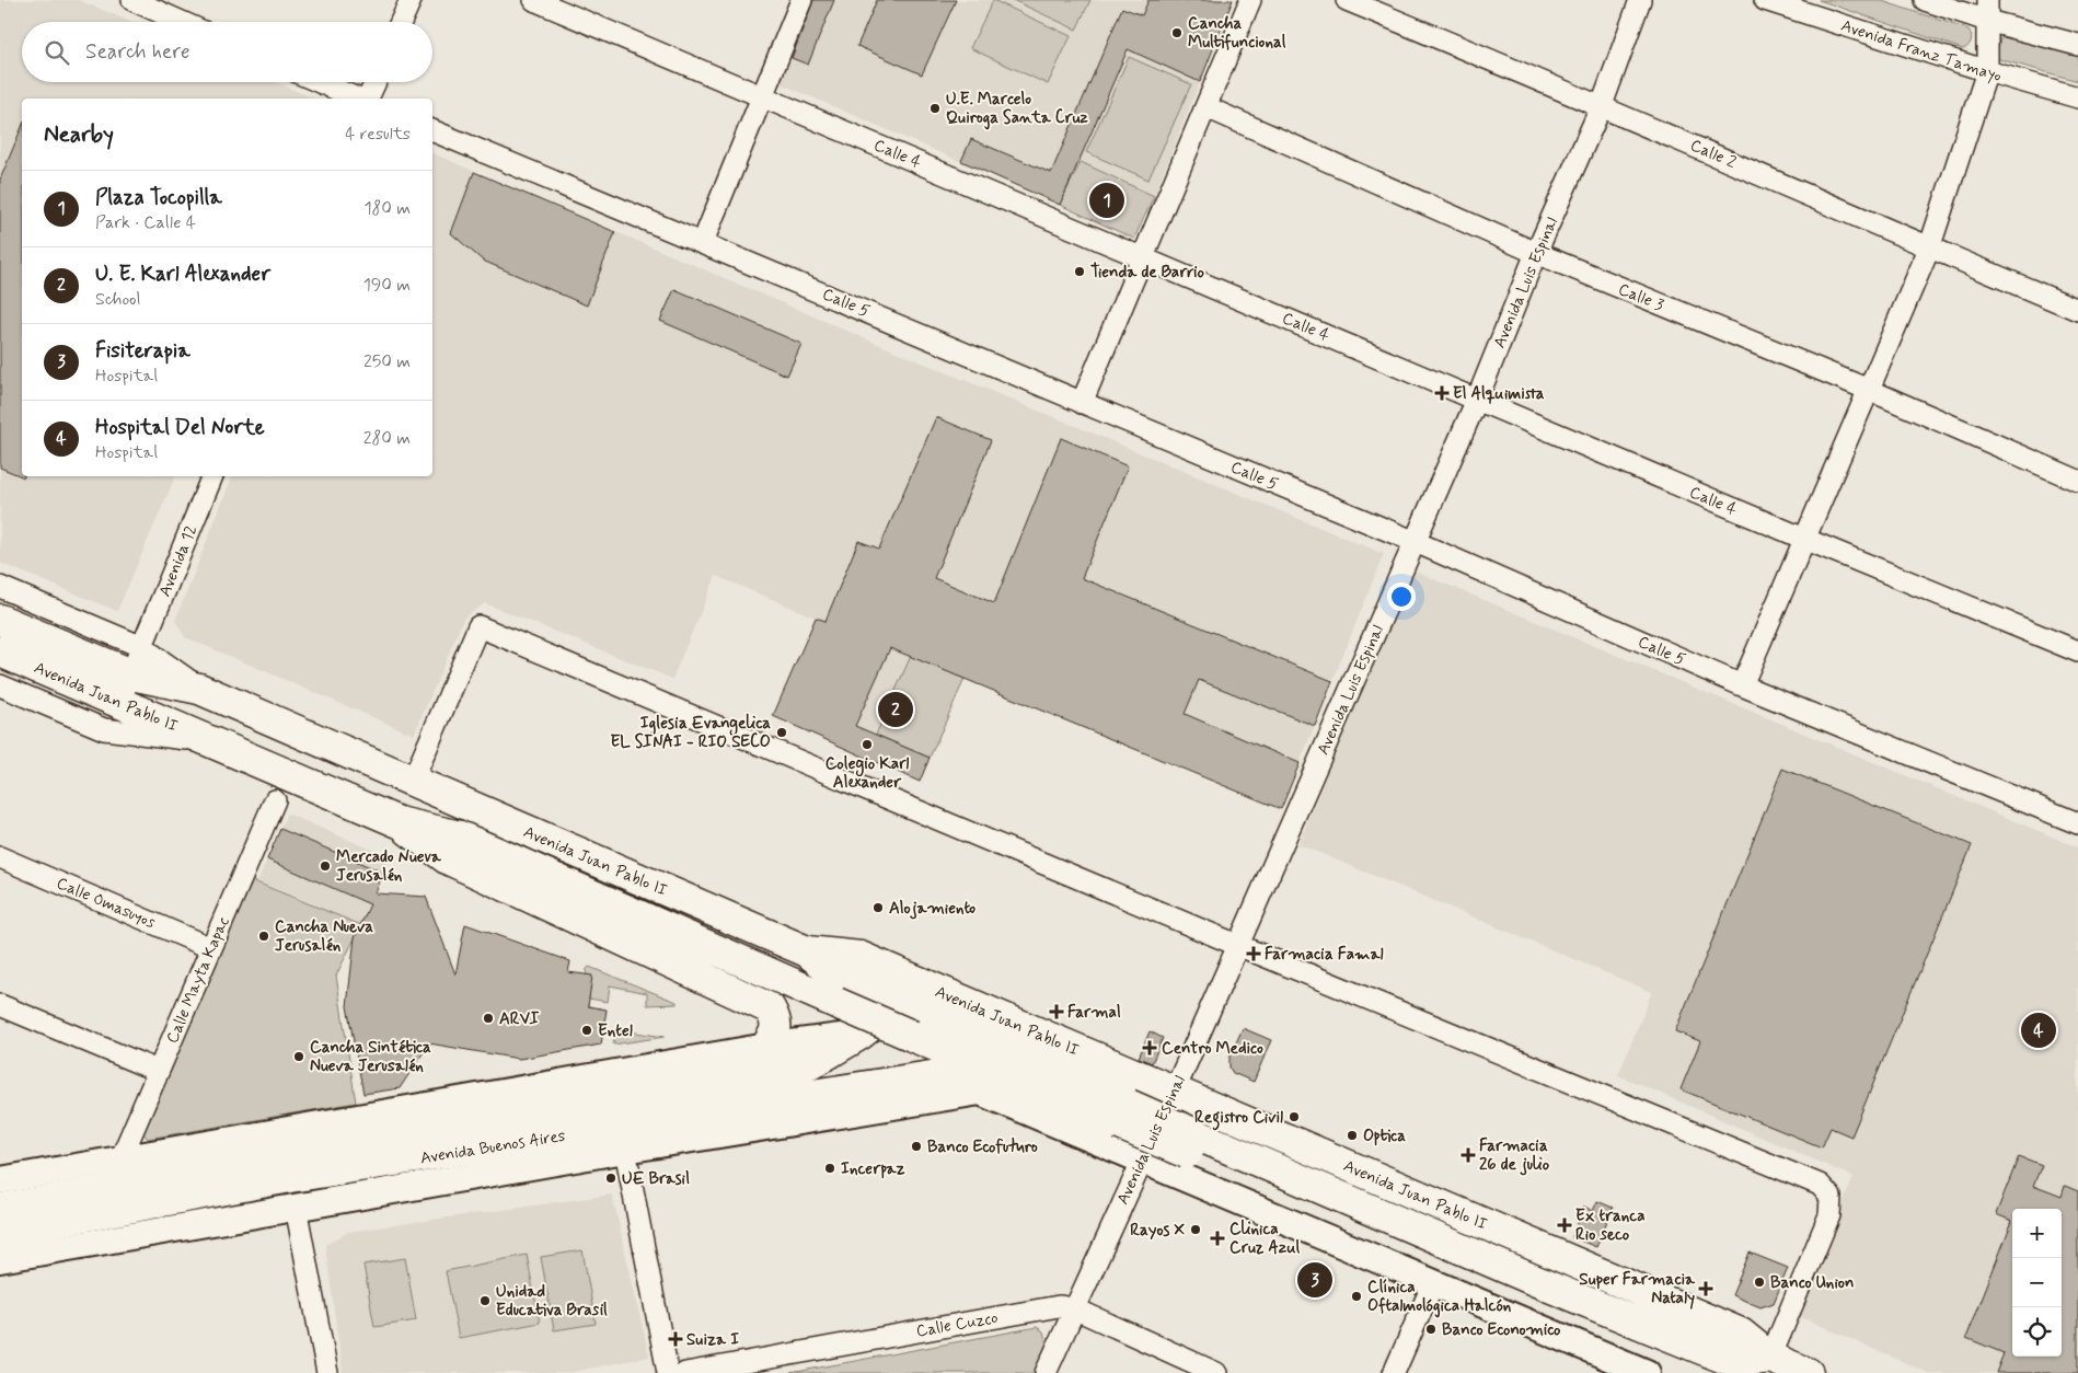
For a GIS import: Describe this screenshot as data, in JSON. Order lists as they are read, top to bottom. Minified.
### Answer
{"streets":{"highway":["Avenida Juan Pablo II","Avenida Buenos Aires"],"street":["Avenida Franz Tamayo","Calle 4","Calle 2","Avenida Luis Espinal","Calle 3","Calle 5","Avenida 12","Calle Omasuyos","Calle Mayta Kapac","Calle Cuzco"]},"crossings":[["Calle 4","Avenida Luis Espinal"],["Calle 2","Avenida Luis Espinal"],["Avenida Luis Espinal","Calle 3"],["Avenida Luis Espinal","Calle 5"],["Avenida Luis Espinal","Avenida Juan Pablo II"],["Avenida Luis Espinal","Calle Cuzco"],["Avenida 12","Avenida Juan Pablo II"],["Avenida Juan Pablo II","Avenida Buenos Aires"],["Calle Omasuyos","Calle Mayta Kapac"]],"places":{"other":["Cancha Multifuncional","U.E. Marcelo Quiroga Santa Cruz","Tienda de Barrio","Iglesia Evangelica EL SINAI - RIO SECO","Colegio Karl Alexander","Mercado Nueva Jerusalén","Alojamiento","Cancha Nueva Jerusalén","ARVI","Entel","Cancha Sintética Nueva Jerusalén","Registro Civil","Optica","Banco Ecofuturo","Incerpaz","UE Brasil","Rayos X","Banco Union","Clínica Oftalmológica Halcón","Unidad Educativa Brasil","Banco Economico"],"health":["El Alquimista","Farmacia Famal","Farmal","Centro Medico","Farmacia 26 de julio","Ex tranca Rio seco","Clinica Cruz Azul","Super Farmacia Nataly","Suiza I"]},"page":{"search":"Search here","heading":["Nearby","4 results"],"list":[{"mark":"1","name":"Plaza Tocopilla","note":"Park · Calle 4","value":"180 m"},{"mark":"2","name":"U. E. Karl Alexander","note":"School","value":"190 m"},{"mark":"3","name":"Fisiterapia","note":"Hospital","value":"250 m"},{"mark":"4","name":"Hospital Del Norte","note":"Hospital","value":"280 m"}],"pins":["1","2","4","3"],"map_buttons":["+","−"]}}
